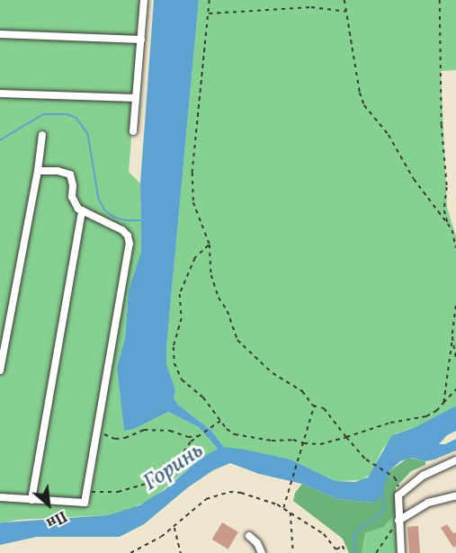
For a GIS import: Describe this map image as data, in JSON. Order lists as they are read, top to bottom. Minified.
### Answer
{"water":["Горинь"],"north":"bottom right"}
